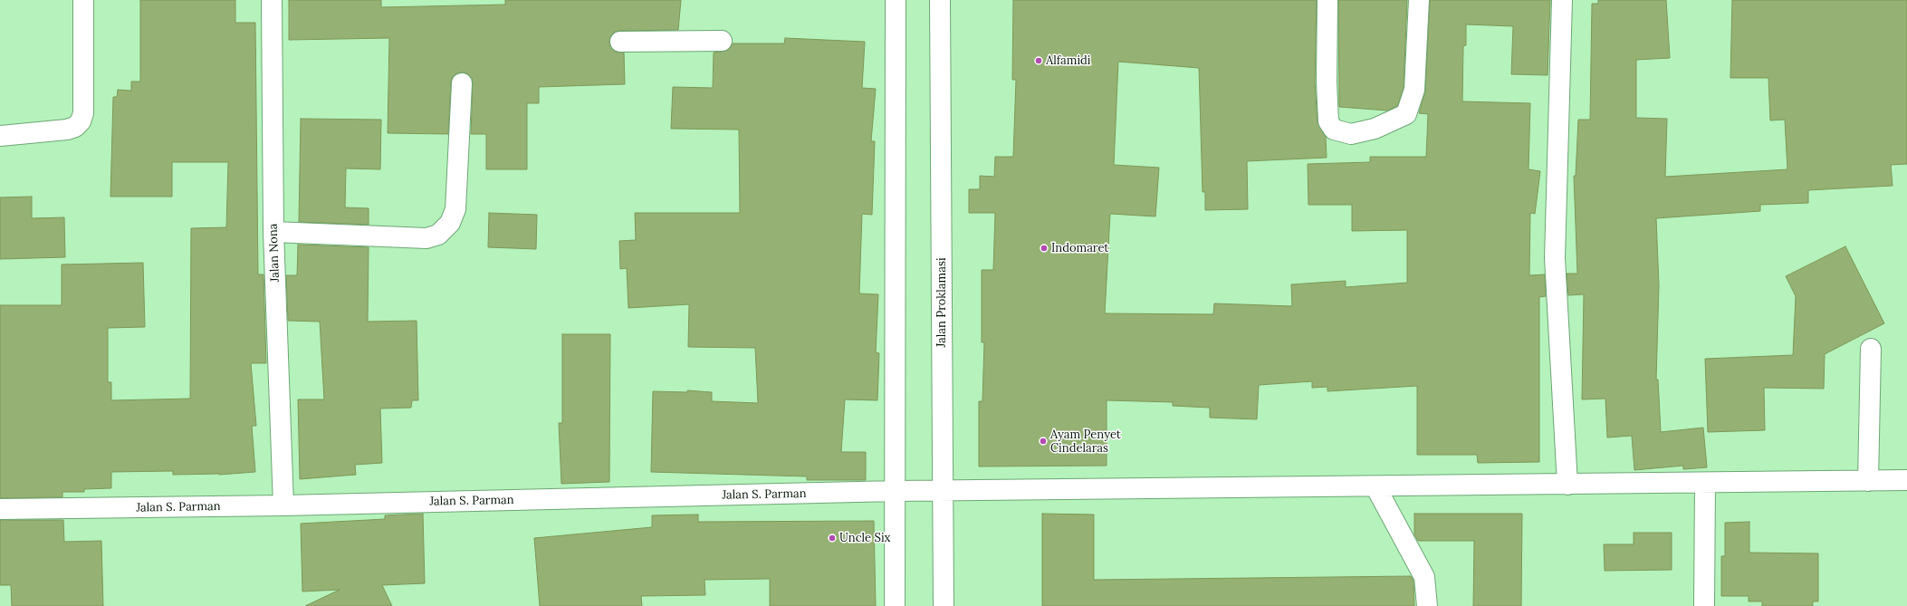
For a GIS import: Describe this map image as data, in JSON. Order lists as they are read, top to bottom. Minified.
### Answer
{"streets":{"street":["Jalan Nona","Jalan Proklamasi","Jalan S. Parman"]},"crossings":[["Jalan Nona","Jalan S. Parman"],["Jalan Proklamasi","Jalan S. Parman"]],"places":["Alfamidi","Indomaret","Ayam Penyet Cindelaras","Uncle Six"]}
